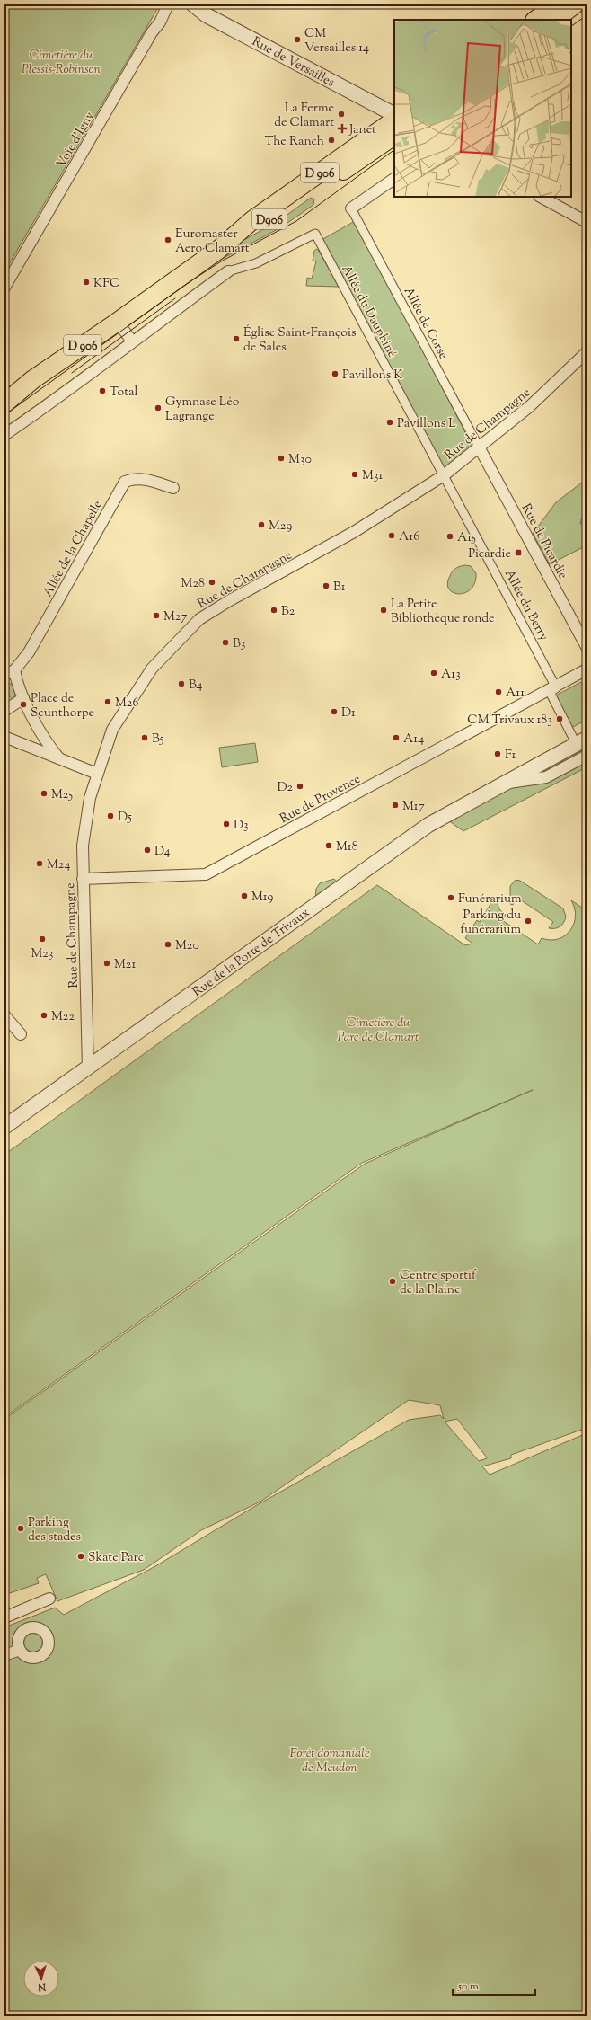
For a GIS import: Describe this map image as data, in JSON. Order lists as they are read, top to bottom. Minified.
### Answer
{"streets":{"main road":["D 906","D906"],"street":["Rue de Versailles","Voie d'Igny","Allée du Dauphiné","Allée de Corse","Rue de Champagne","Rue de Picardie","Allée de la Chapelle","Allée du Berry","Rue de Provence","Rue de la Porte de Trivaux"]},"crossings":[["D 906","D906"],["Allée du Dauphiné","Rue de Champagne"],["Allée du Dauphiné","Allée du Berry"],["Allée de Corse","Rue de Champagne"],["Allée de Corse","Rue de Picardie"],["Rue de Champagne","Rue de Picardie"],["Rue de Champagne","Allée du Berry"],["Rue de Champagne","Rue de Provence"],["Rue de Champagne","Rue de la Porte de Trivaux"],["Allée du Berry","Rue de Provence"]],"parks":["Cimetière du Plessis-Robinson","Cimetière du Parc de Clamart","Forêt domaniale de Meudon"],"places":{"other":["CM Versailles 14","La Ferme de Clamart","The Ranch","Euromaster Aero Clamart","KFC","Église Saint-François de Sales","Pavillons K","Total","Gymnase Léo Lagrange","Pavillons L","M30","M31","M29","A16","A15","M28","B1","B2","La Petite Bibliothèque ronde","M27","B3","A13","B4","A11","M26","Place de Scunthorpe","D1","CM Trivaux 183","B5","A14","F1","D2","M25","M17","D5","D3","M18","D4","M24","M19","Funérarium","Parking du funérarium","M23","M20","M21","M22","Centre sportif de la Plaine","Parking des stades","Skate Parc"],"health":["Janet"],"transit":["Picardie"]},"scale_bar":"50 m","north":"bottom"}
